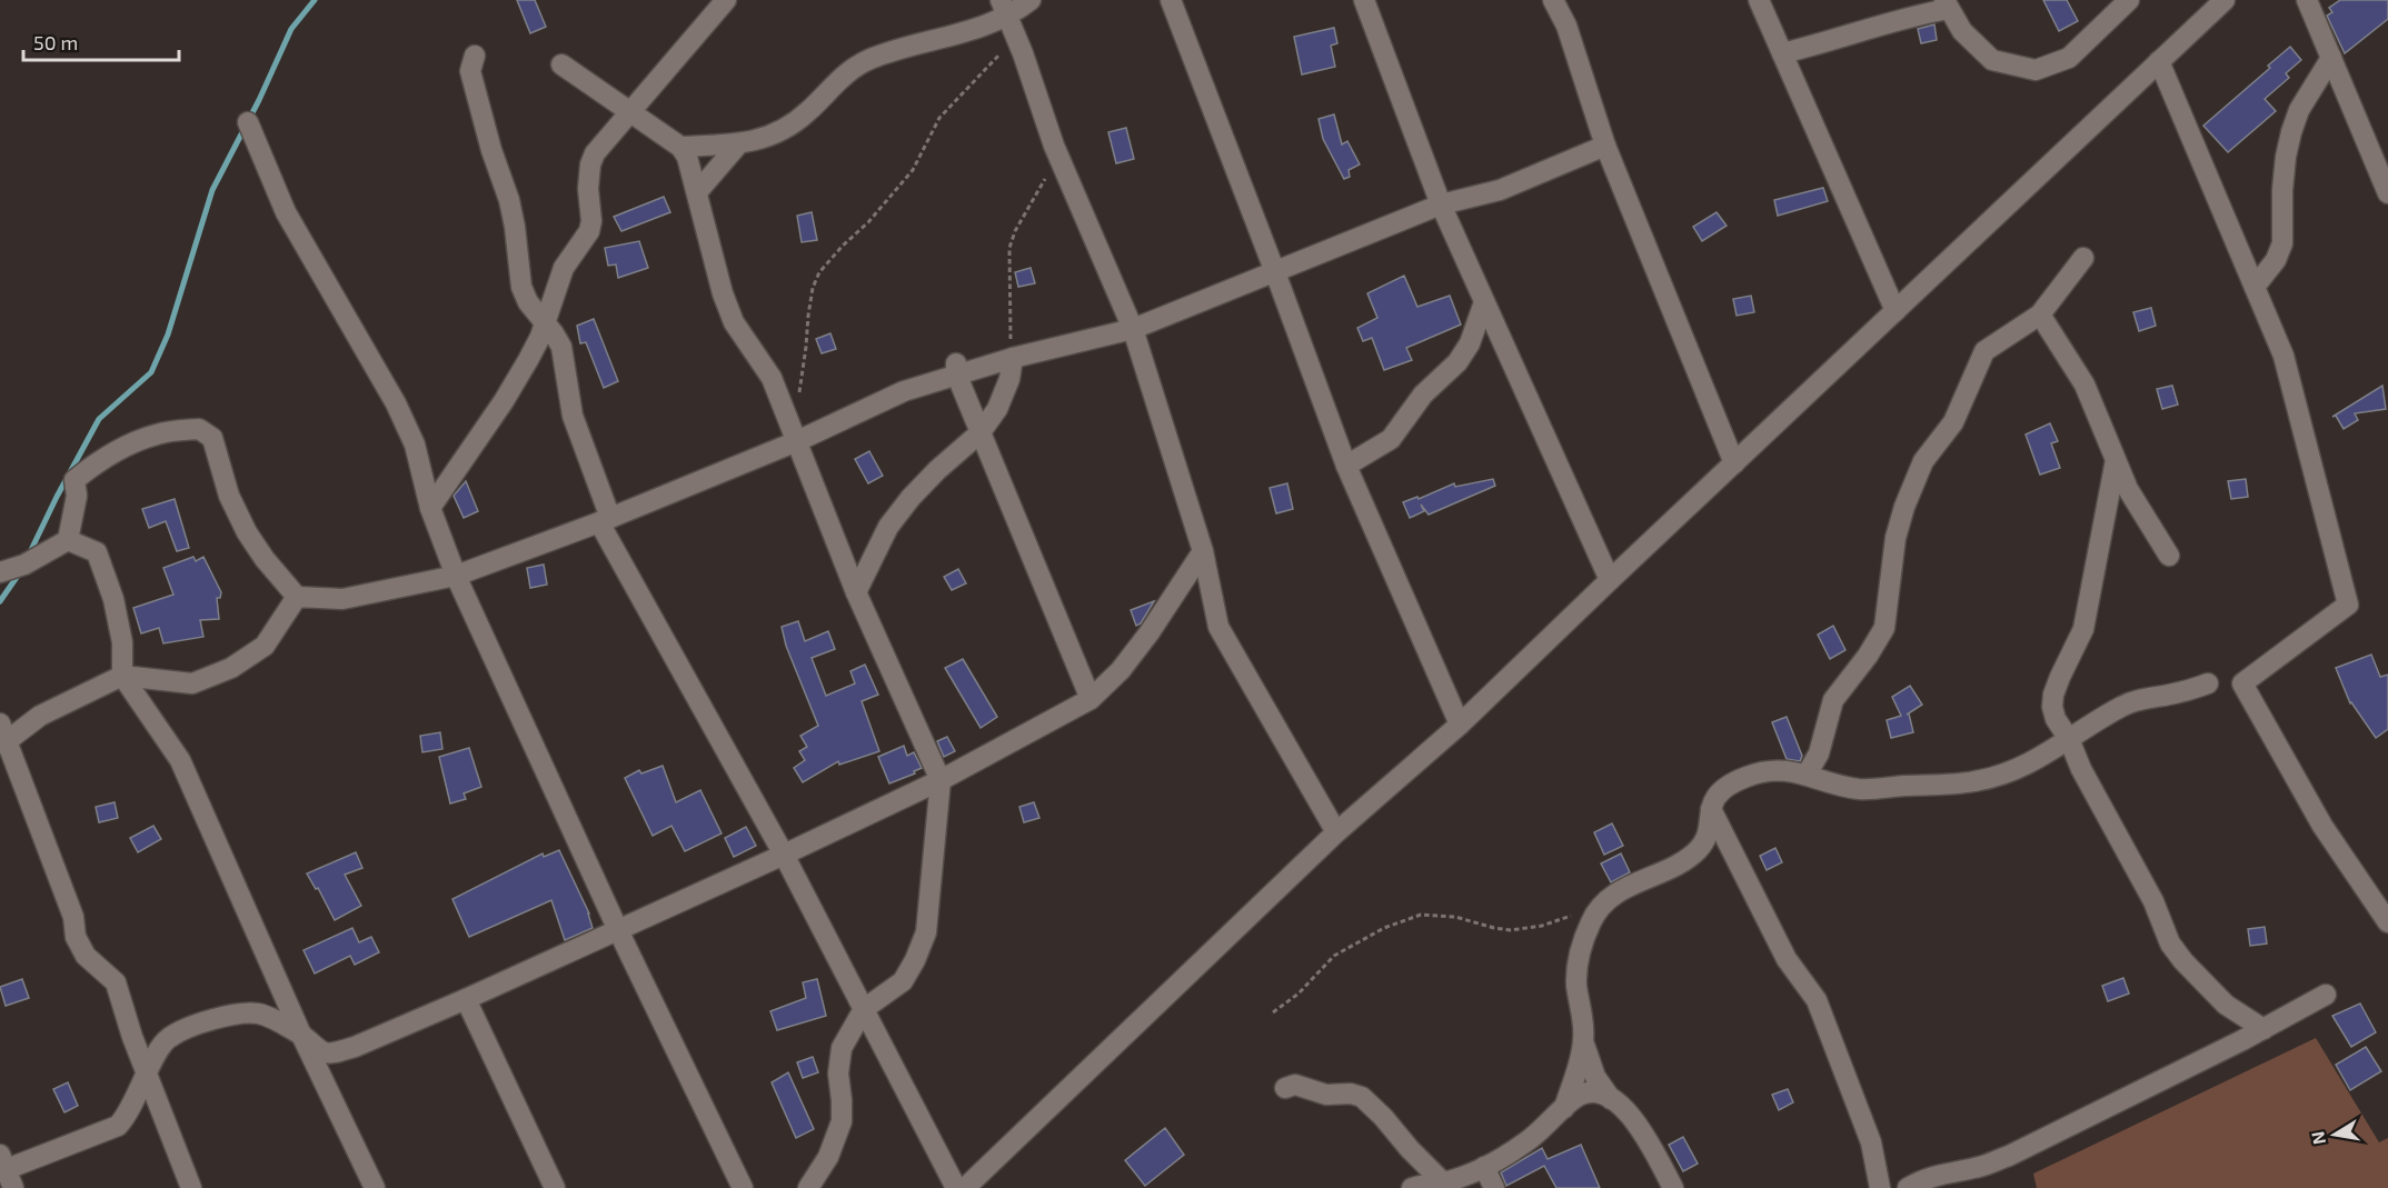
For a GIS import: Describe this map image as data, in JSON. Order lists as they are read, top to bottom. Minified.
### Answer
{"scale_bar":"50 m","north":"left"}
